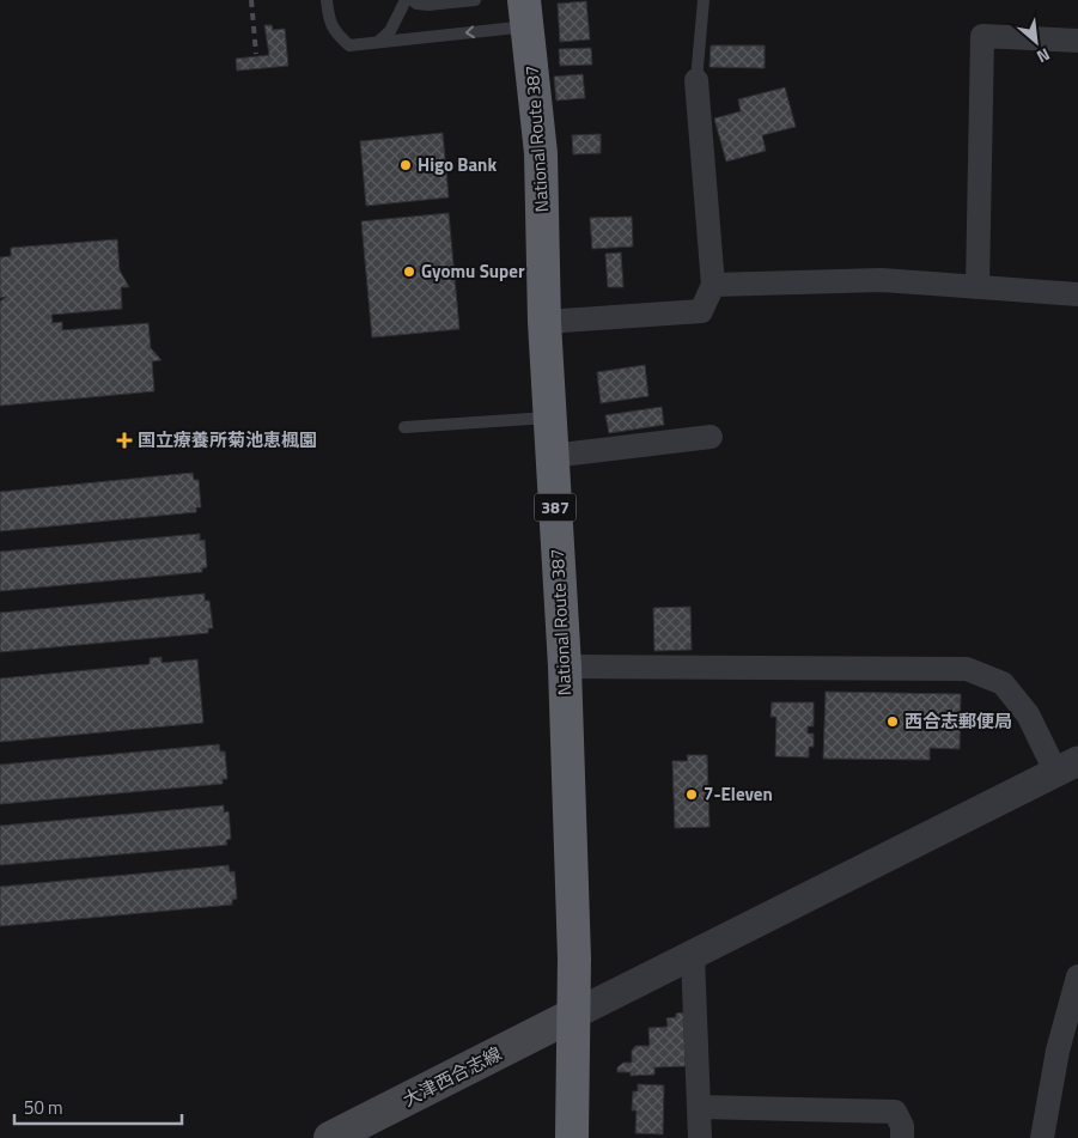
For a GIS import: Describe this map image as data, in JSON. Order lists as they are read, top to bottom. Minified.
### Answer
{"streets":{"highway":["National Route 387","387"],"main road":["大津西合志線"]},"crossings":[["National Route 387","大津西合志線"]],"places":{"other":["Higo Bank","Gyomu Super","西合志郵便局","7-Eleven"],"health":["国立療養所菊池恵楓園"]},"scale_bar":"50 m","north":"bottom right"}
